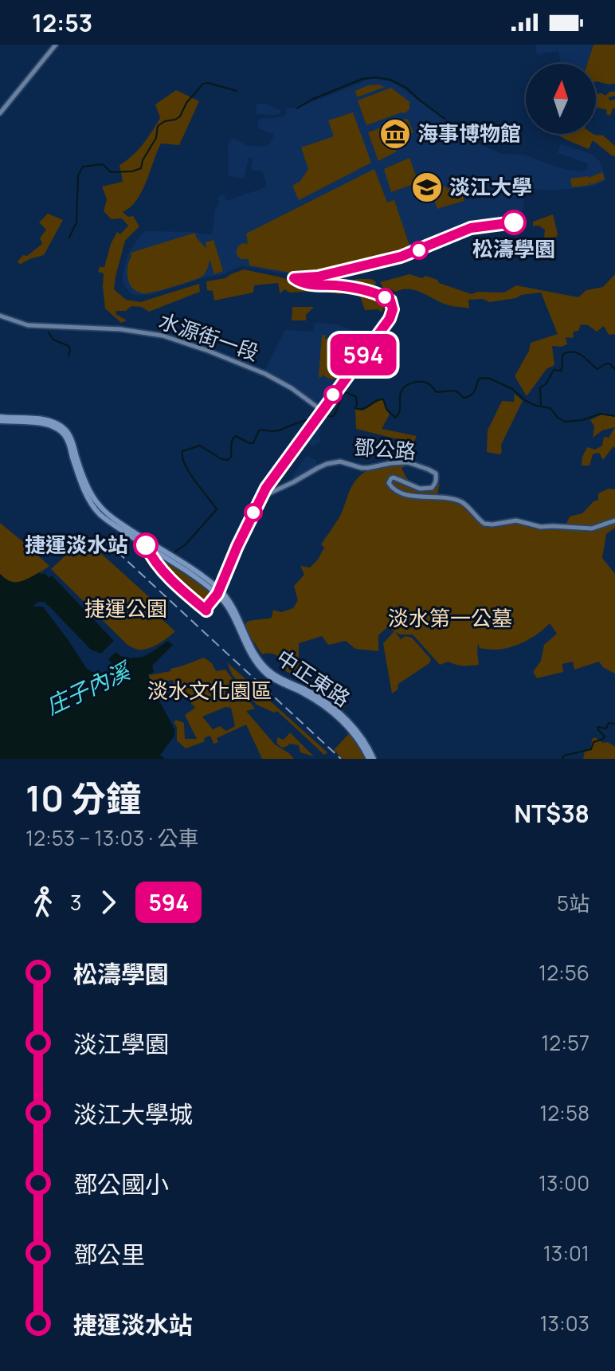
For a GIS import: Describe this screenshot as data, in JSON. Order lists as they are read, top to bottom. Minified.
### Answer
{"streets":{"main road":["中正東路"],"street":["水源街一段","鄧公路"]},"crossings":[["鄧公路","中正東路"]],"water":["庄子內溪"],"parks":["捷運公園","淡水第一公墓","淡水文化園區"],"places":{"museum":["海事博物館"],"school or university":["淡江大學"],"other":["松濤學園","捷運淡水站"]},"lines":["bus line 594"],"north":"top","page":{"status":"12:53","on_map":"594","heading":["10 分鐘","12:53 – 13:03 · 公車","NT$38"],"legs":["3","594","5站"],"list":[{"name":"松濤學園","value":"12:56"},{"name":"淡江學園","value":"12:57"},{"name":"淡江大學城","value":"12:58"},{"name":"鄧公國小","value":"13:00"},{"name":"鄧公里","value":"13:01"},{"name":"捷運淡水站","value":"13:03"}]}}
